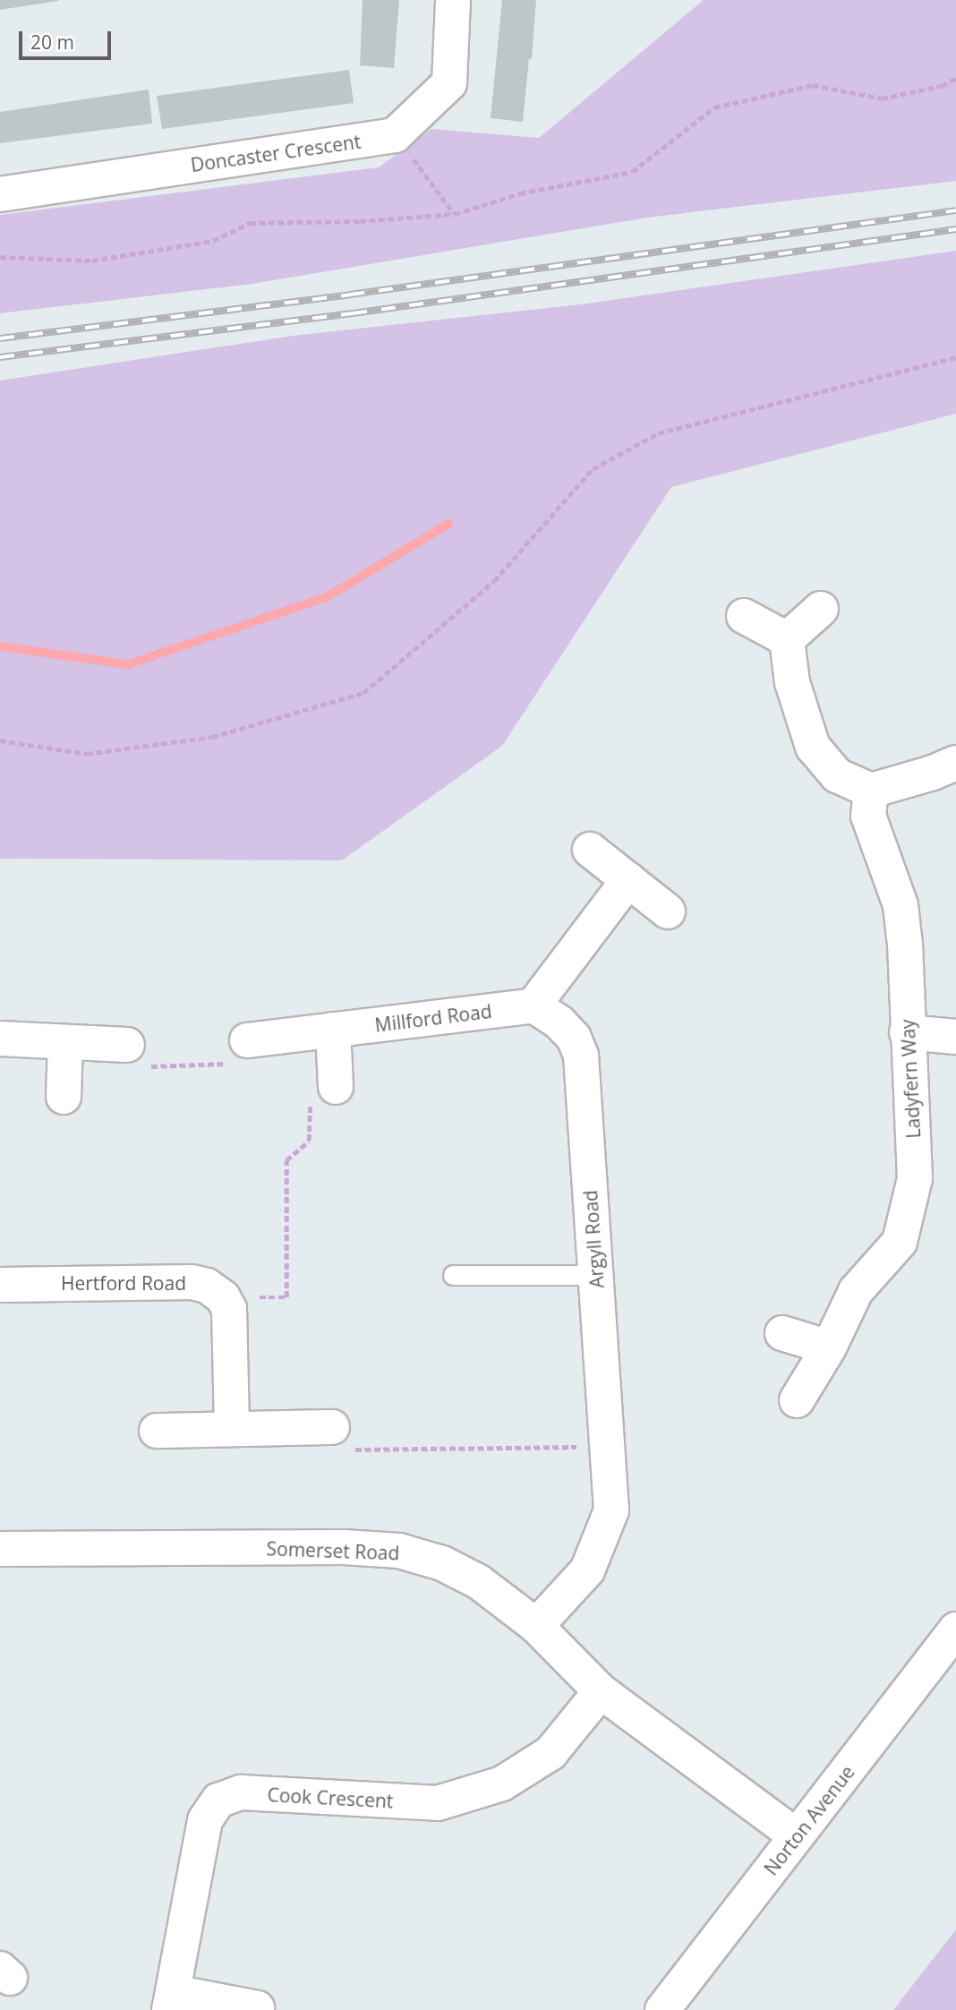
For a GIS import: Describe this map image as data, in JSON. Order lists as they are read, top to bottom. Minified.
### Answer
{"streets":{"street":["Doncaster Crescent","Millford Road","Ladyfern Way","Argyll Road","Hertford Road","Somerset Road","Cook Crescent","Norton Avenue"]},"crossings":[["Millford Road","Argyll Road"],["Argyll Road","Somerset Road"],["Somerset Road","Cook Crescent"],["Somerset Road","Norton Avenue"]],"scale_bar":"20 m"}
